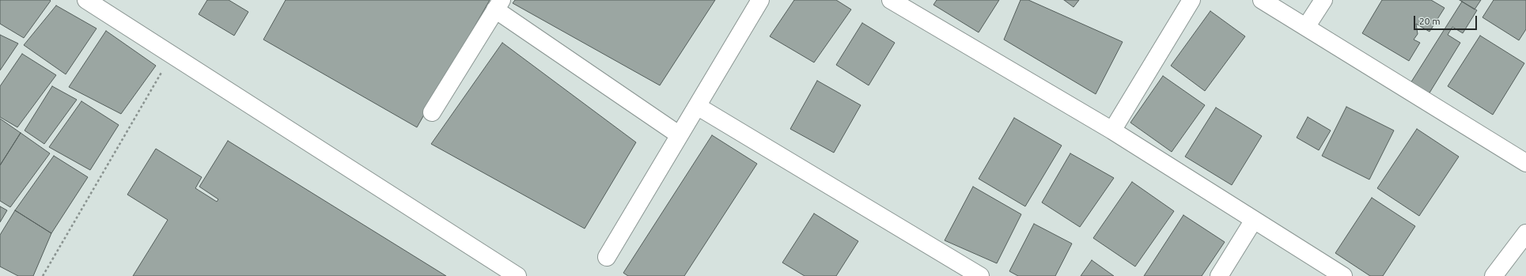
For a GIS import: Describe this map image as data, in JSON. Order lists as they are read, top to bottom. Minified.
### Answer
{"scale_bar":"20 m"}
